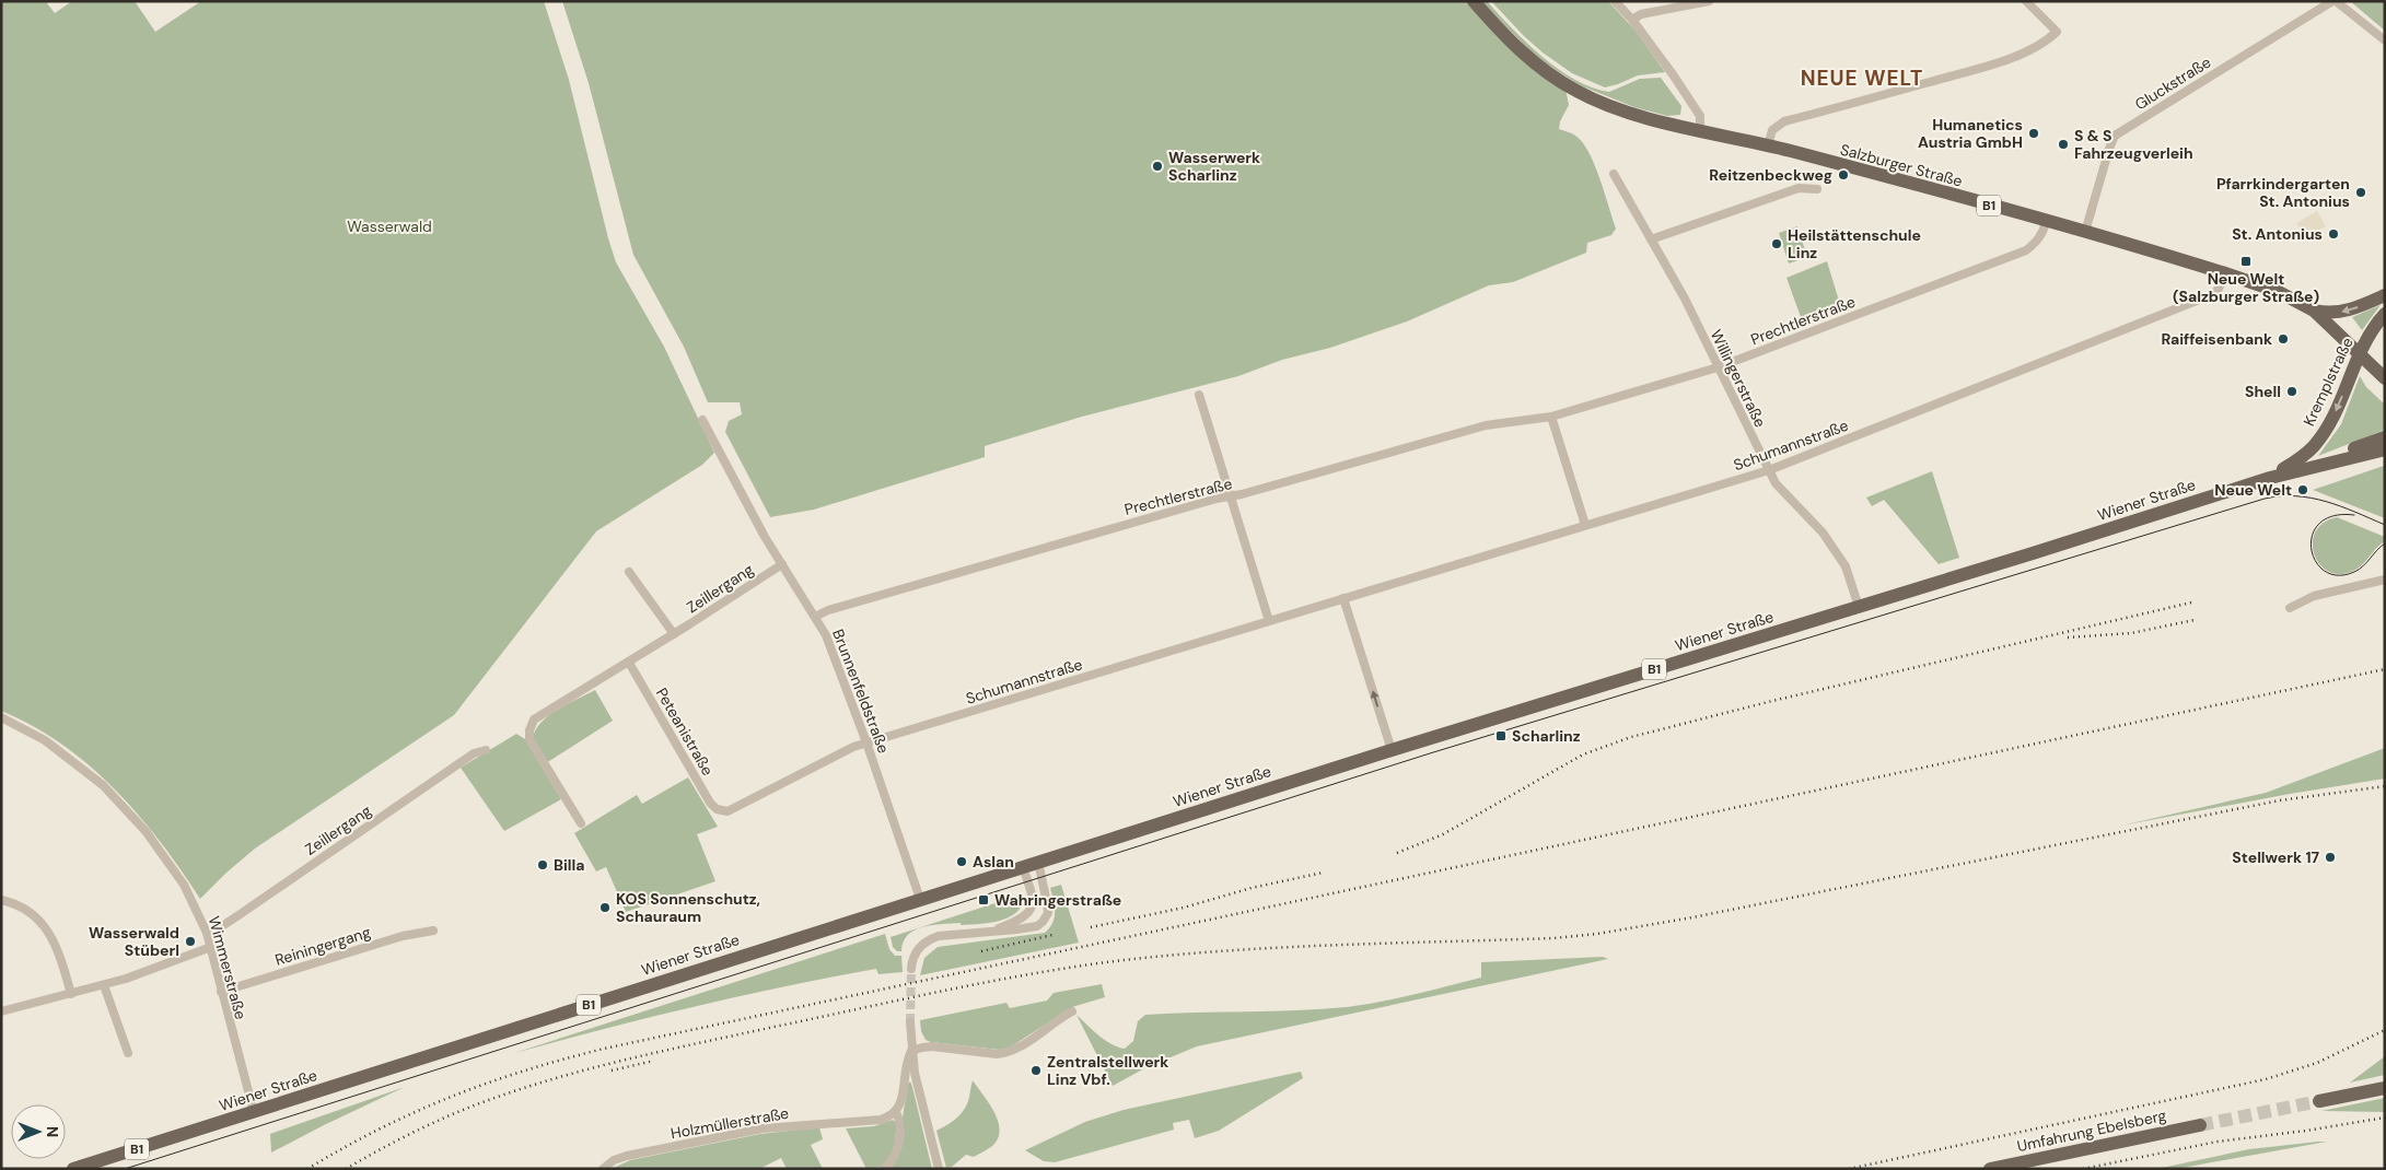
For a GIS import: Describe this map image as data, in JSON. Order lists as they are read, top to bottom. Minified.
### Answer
{"streets":{"main road":["Salzburger Straße","B1","Kremplstraße","Wiener Straße","Umfahrung Ebelsberg"],"street":["Gluckstraße","Prechtlerstraße","Willingerstraße","Schumannstraße","Zeillergang","Brunnenfeldstraße","Peteanistraße","Reiningergang","Wimmerstraße","Holzmüllerstraße"]},"crossings":[["Gluckstraße","Salzburger Straße"],["Salzburger Straße","Prechtlerstraße"],["Salzburger Straße","Kremplstraße"],["Salzburger Straße","Schumannstraße"],["B1","Wiener Straße"],["Prechtlerstraße","Willingerstraße"],["Prechtlerstraße","Brunnenfeldstraße"],["Willingerstraße","Schumannstraße"],["Willingerstraße","Wiener Straße"],["Kremplstraße","Wiener Straße"],["Schumannstraße","Brunnenfeldstraße"],["Schumannstraße","Peteanistraße"],["Wiener Straße","Brunnenfeldstraße"],["Wiener Straße","Wimmerstraße"],["Zeillergang","Brunnenfeldstraße"],["Zeillergang","Peteanistraße"],["Zeillergang","Wimmerstraße"],["Reiningergang","Wimmerstraße"]],"one_way":["Kremplstraße"],"districts":["NEUE WELT"],"parks":["Wasserwald"],"places":{"other":["Humanetics Austria GmbH","S & S Fahrzeugverleih","Wasserwerk Scharlinz","Reitzenbeckweg","Pfarrkindergarten St. Antonius","St. Antonius","Heilstättenschule Linz","Raiffeisenbank","Shell","Neue Welt","Stellwerk 17","Aslan","Billa","KOS Sonnenschutz, Schauraum","Wasserwald Stüberl","Zentralstellwerk Linz Vbf."],"transit":["Neue Welt (Salzburger Straße)","Scharlinz","Wahringerstraße"]},"north":"right"}
